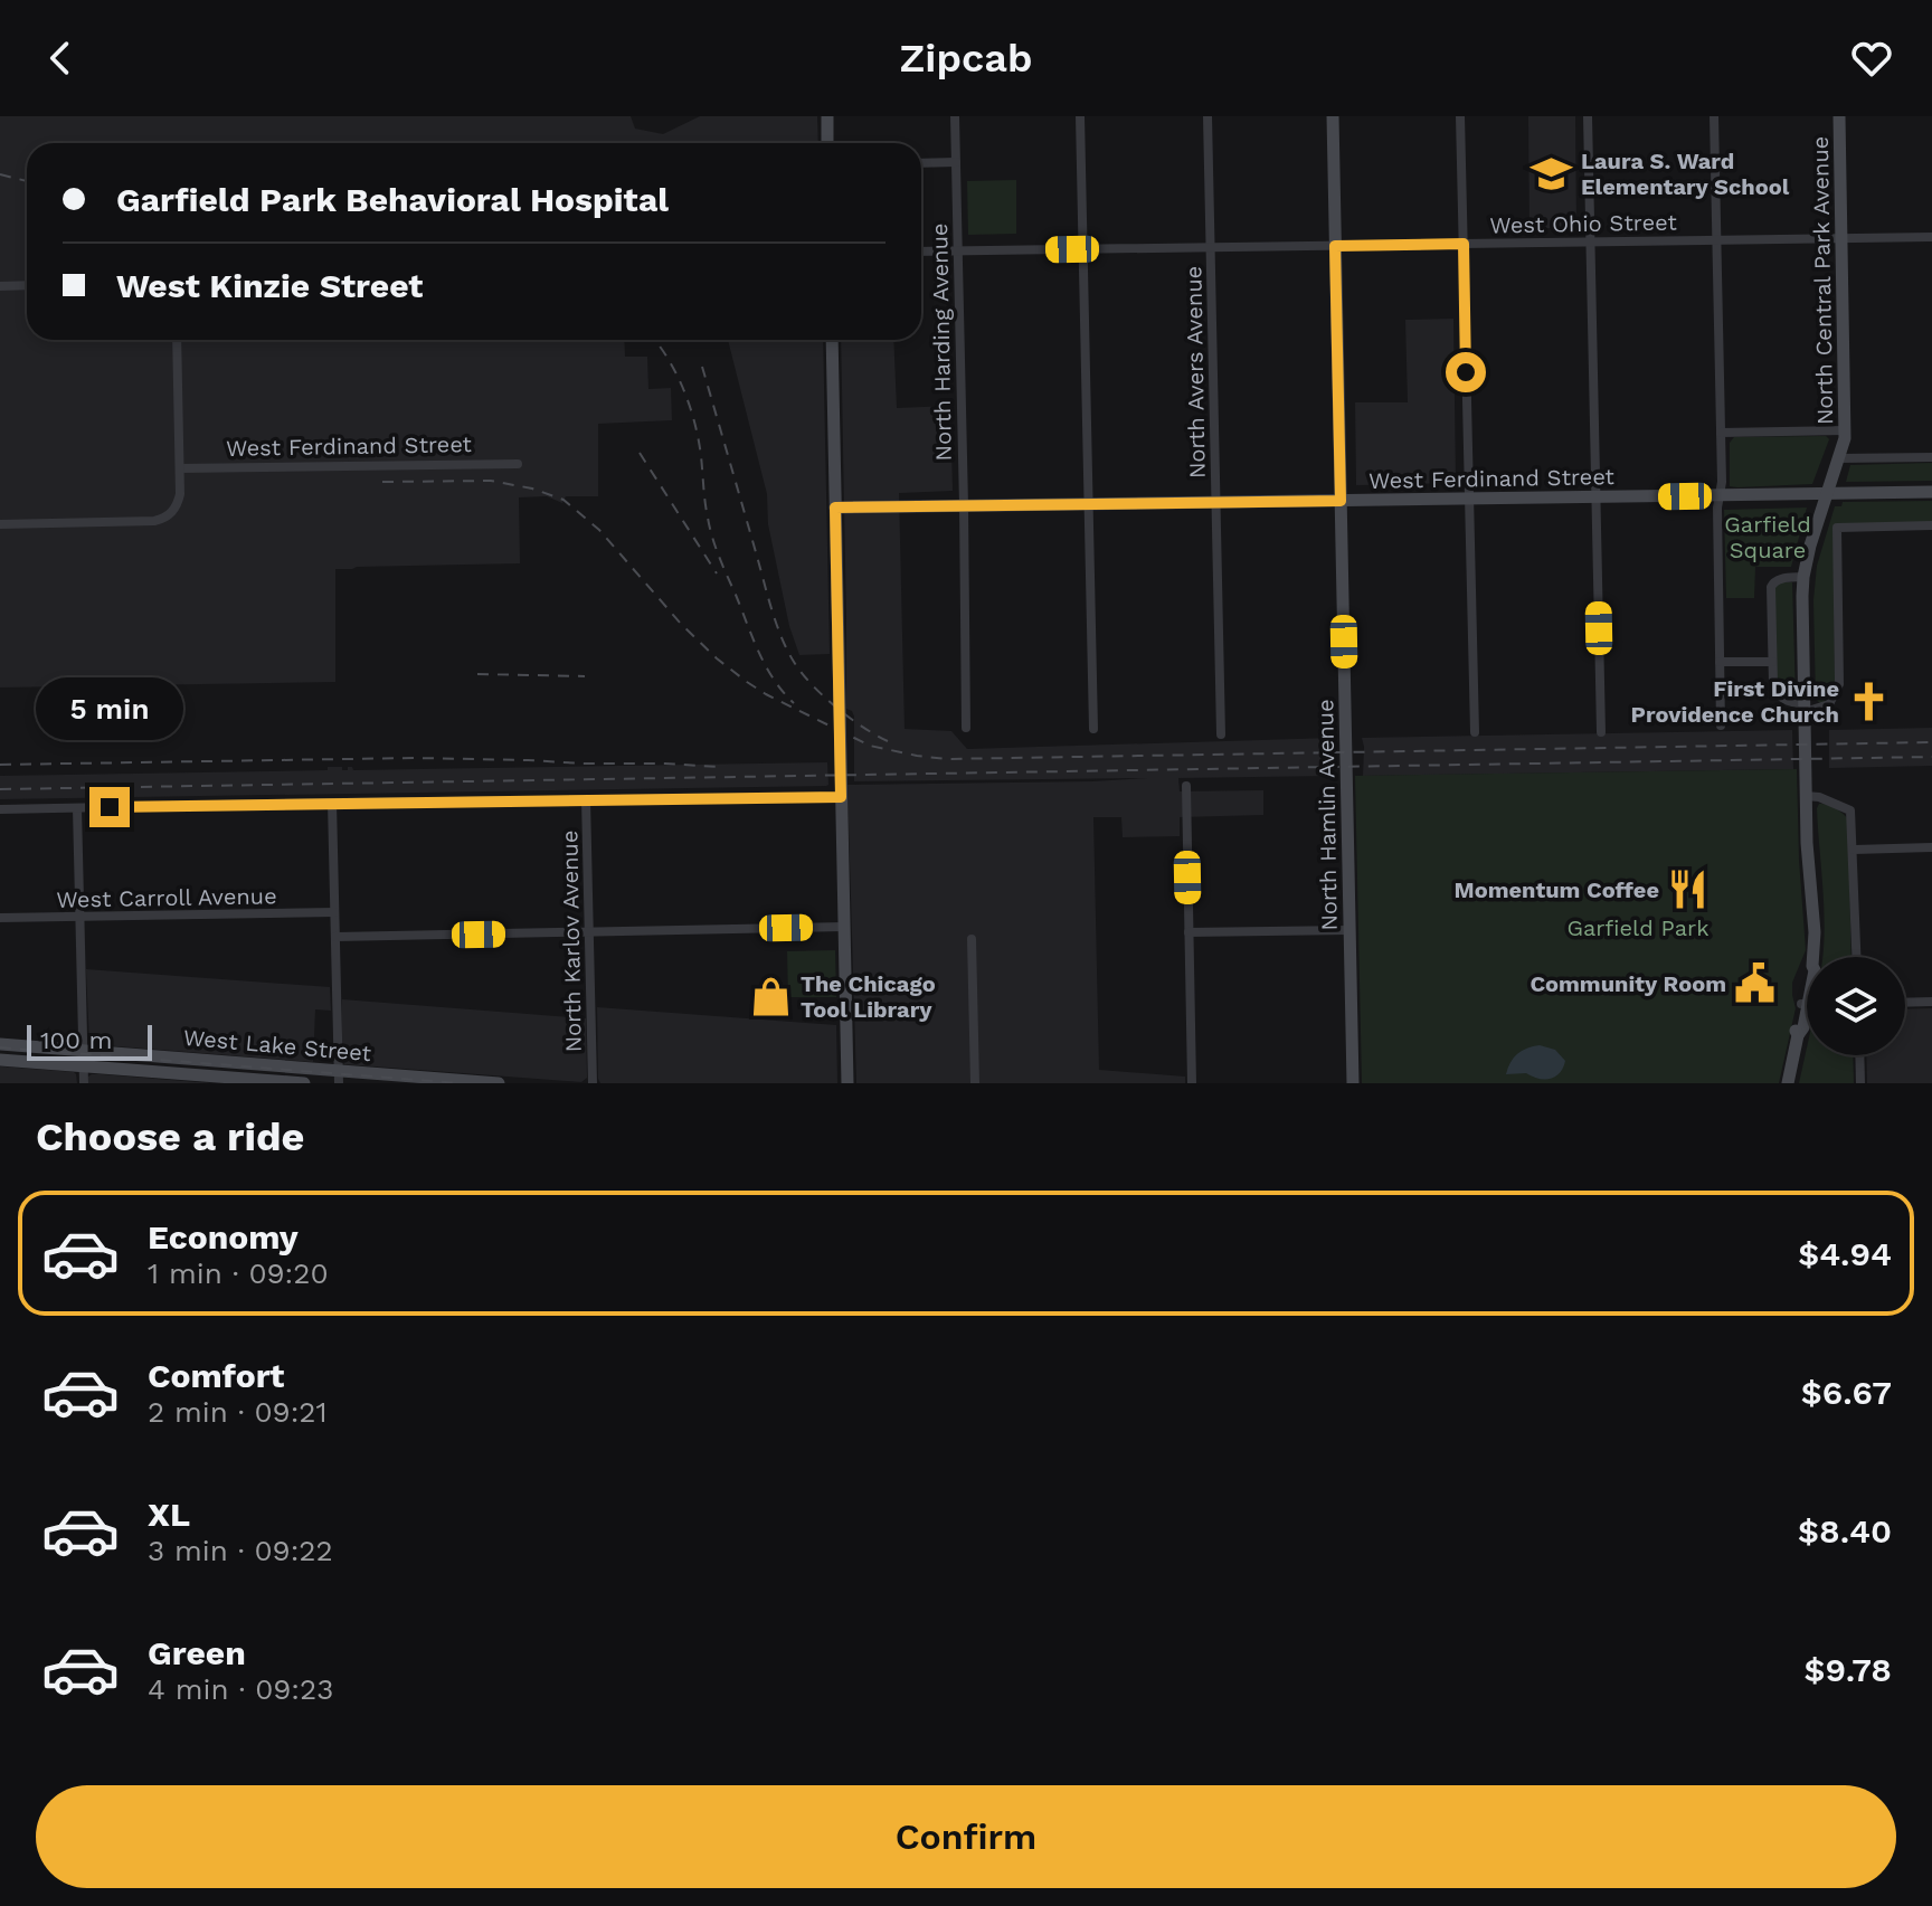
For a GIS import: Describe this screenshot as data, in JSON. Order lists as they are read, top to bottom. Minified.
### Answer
{"streets":{"street":["West Ohio Street","North Central Park Avenue","North Harding Avenue","North Avers Avenue","West Ferdinand Street","North Hamlin Avenue","West Carroll Avenue","North Karlov Avenue","West Lake Street"]},"crossings":[["West Ohio Street","North Central Park Avenue"],["West Ohio Street","North Harding Avenue"],["West Ohio Street","North Avers Avenue"],["West Ohio Street","North Hamlin Avenue"],["North Central Park Avenue","West Ferdinand Street"],["North Harding Avenue","West Ferdinand Street"],["North Avers Avenue","West Ferdinand Street"],["West Ferdinand Street","North Hamlin Avenue"]],"parks":["Garfield Square","Garfield Park"],"places":{"school or university":["Laura S. Ward Elementary School"],"church":["First Divine Providence Church"],"restaurant":["Momentum Coffee"],"public building":["Community Room"],"shop":["The Chicago Tool Library"]},"scale_bar":"100 m","page":{"header":"Zipcab","banner":["Garfield Park Behavioral Hospital","West Kinzie Street"],"bubble":"5 min","scale":"100 m","heading":"Choose a ride","list":[{"name":"Economy","note":"1 min · 09:20","value":"$4.94"},{"name":"Comfort","note":"2 min · 09:21","value":"$6.67"},{"name":"XL","note":"3 min · 09:22","value":"$8.40"},{"name":"Green","note":"4 min · 09:23","value":"$9.78"}],"buttons":"Confirm"}}
